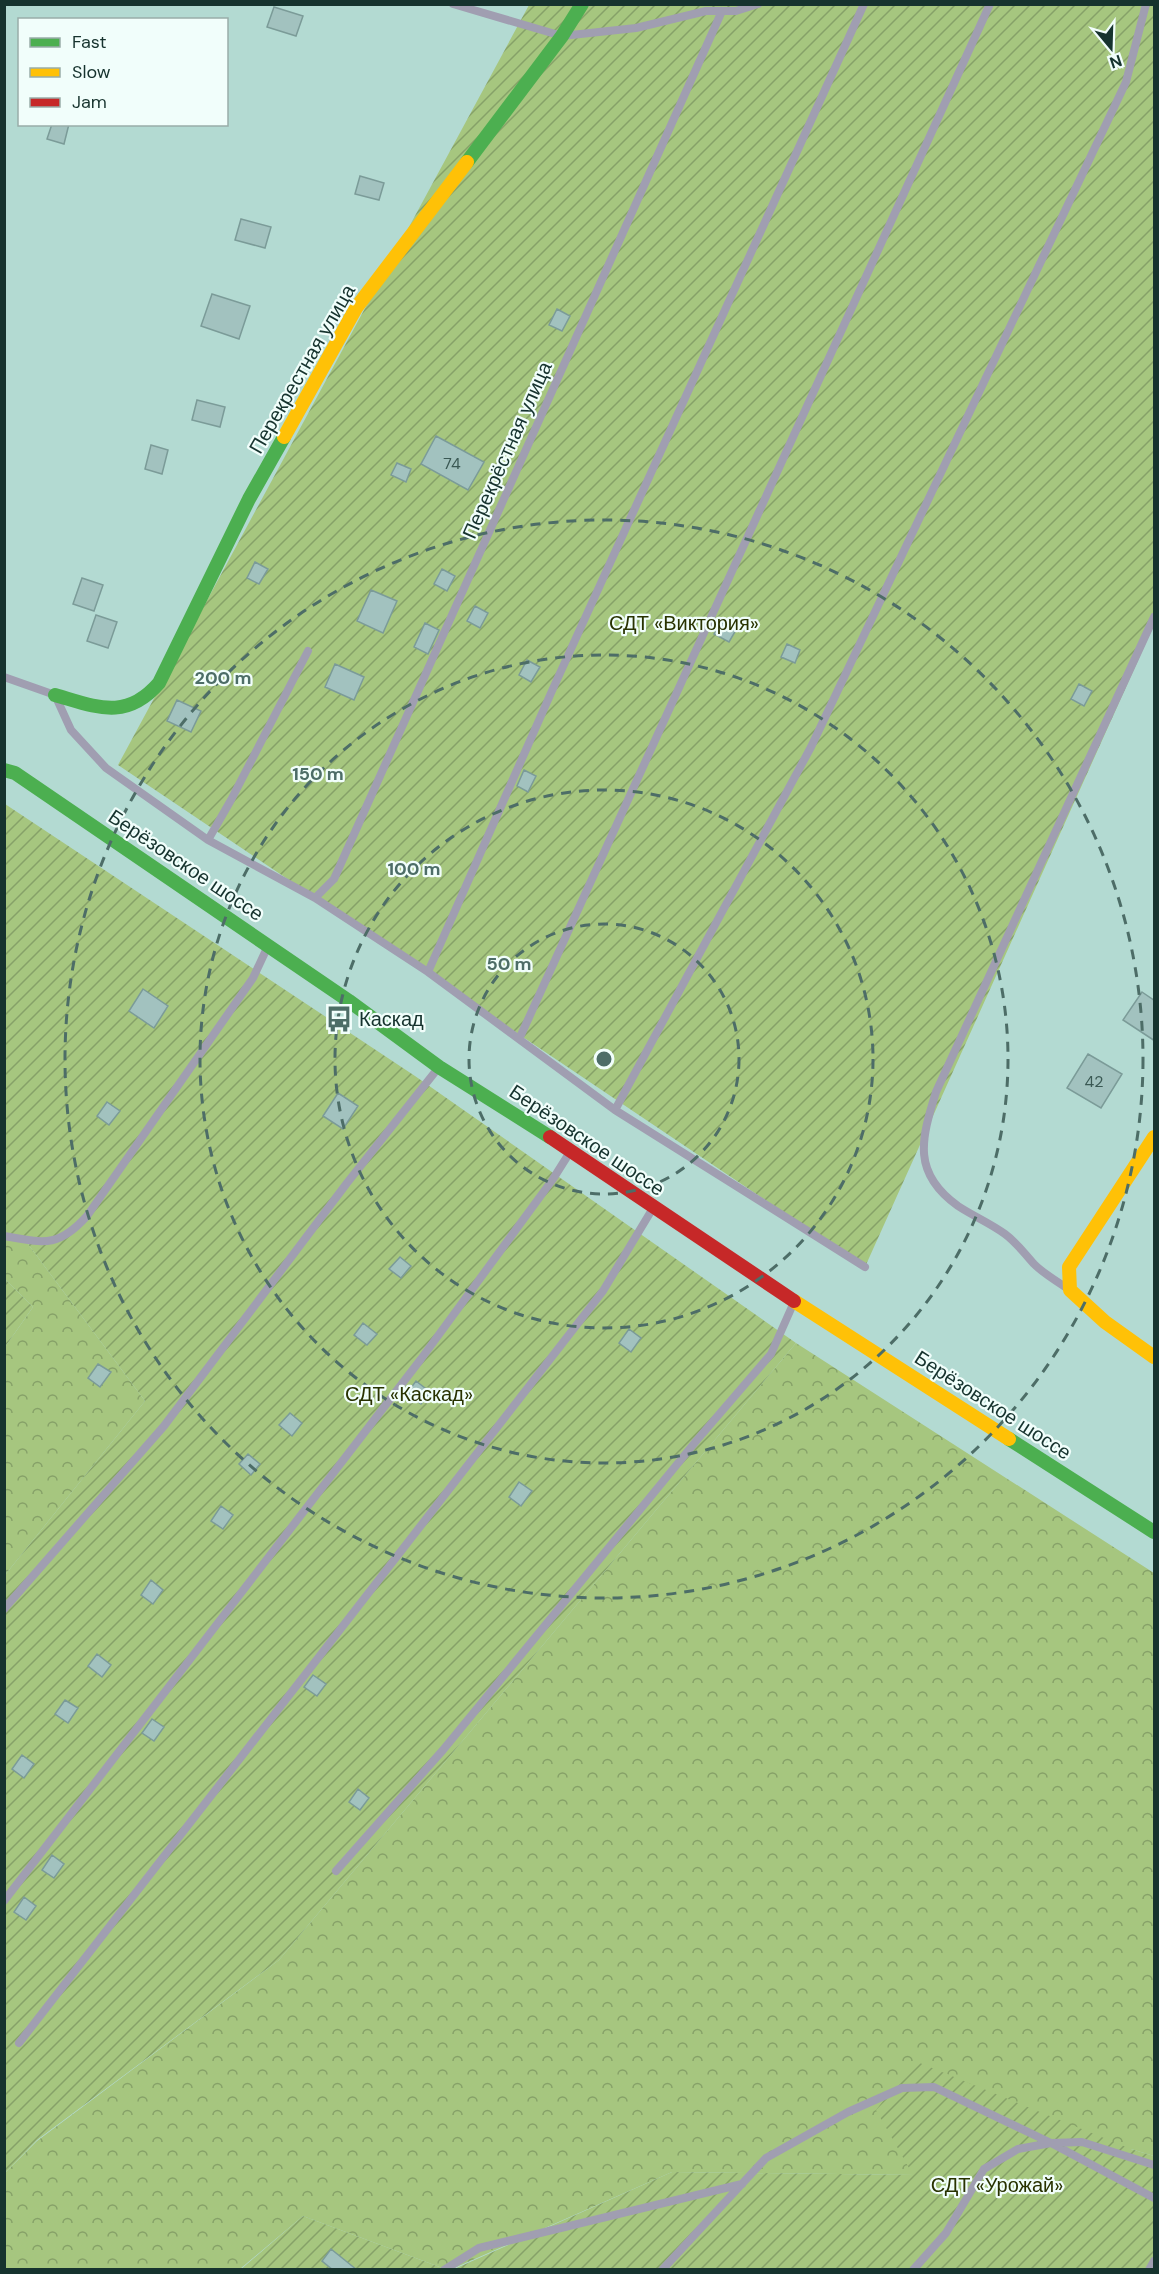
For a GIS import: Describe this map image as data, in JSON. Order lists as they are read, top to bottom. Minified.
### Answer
{"streets":{"street":["Перекрестная улица","Берёзовское шоссе"],"lane":["Перекрёстная улица"]},"parks":["СДТ «Виктория»","СДТ «Каскад»","СДТ «Урожай»"],"places":{"bus stop":["Каскад"]},"house_numbers":["74","42"],"legend":["Fast","Slow","Jam"],"north":"bottom","rings":["200 m","150 m","100 m","50 m"]}
